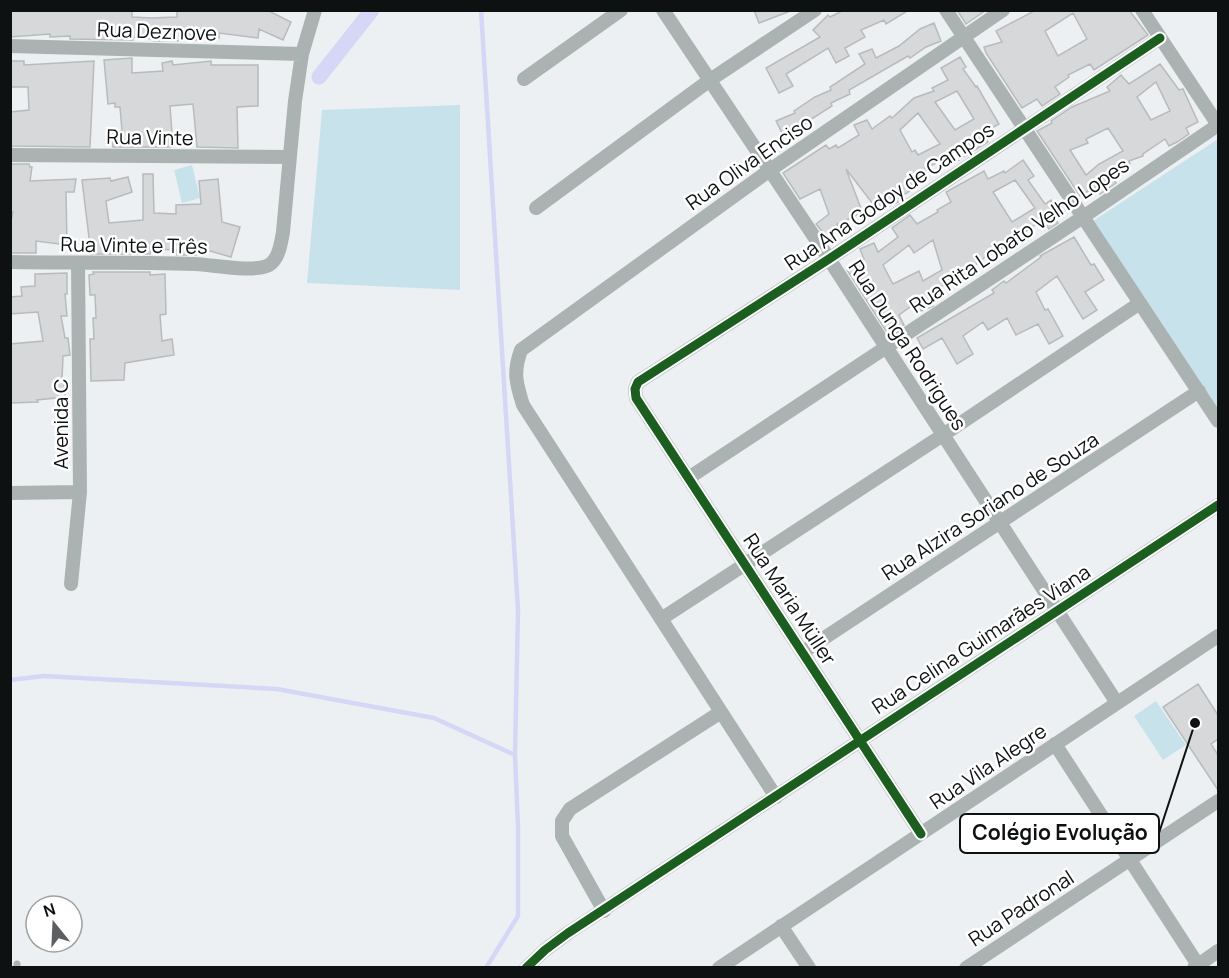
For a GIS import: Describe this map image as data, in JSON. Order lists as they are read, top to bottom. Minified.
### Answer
{"streets":{"street":["Rua Deznove","Rua Vinte","Rua Oliva Enciso","Rua Ana Godoy de Campos","Rua Rita Lobato Velho Lopes","Rua Vinte e Três","Rua Dunga Rodrigues","Avenida C","Rua Alzira Soriano de Souza","Rua Maria Müller","Rua Celina Guimarães Viana","Rua Vila Alegre","Rua Padronal"]},"crossings":[["Rua Vinte","Rua Vinte e Três"],["Rua Oliva Enciso","Rua Dunga Rodrigues"],["Rua Ana Godoy de Campos","Rua Dunga Rodrigues"],["Rua Ana Godoy de Campos","Rua Maria Müller"],["Rua Rita Lobato Velho Lopes","Rua Dunga Rodrigues"],["Rua Rita Lobato Velho Lopes","Rua Maria Müller"],["Rua Vinte e Três","Avenida C"],["Rua Dunga Rodrigues","Rua Alzira Soriano de Souza"],["Rua Dunga Rodrigues","Rua Celina Guimarães Viana"],["Rua Dunga Rodrigues","Rua Vila Alegre"],["Rua Alzira Soriano de Souza","Rua Maria Müller"],["Rua Maria Müller","Rua Celina Guimarães Viana"],["Rua Maria Müller","Rua Vila Alegre"]],"places":["Colégio Evolução"],"north":"top"}
